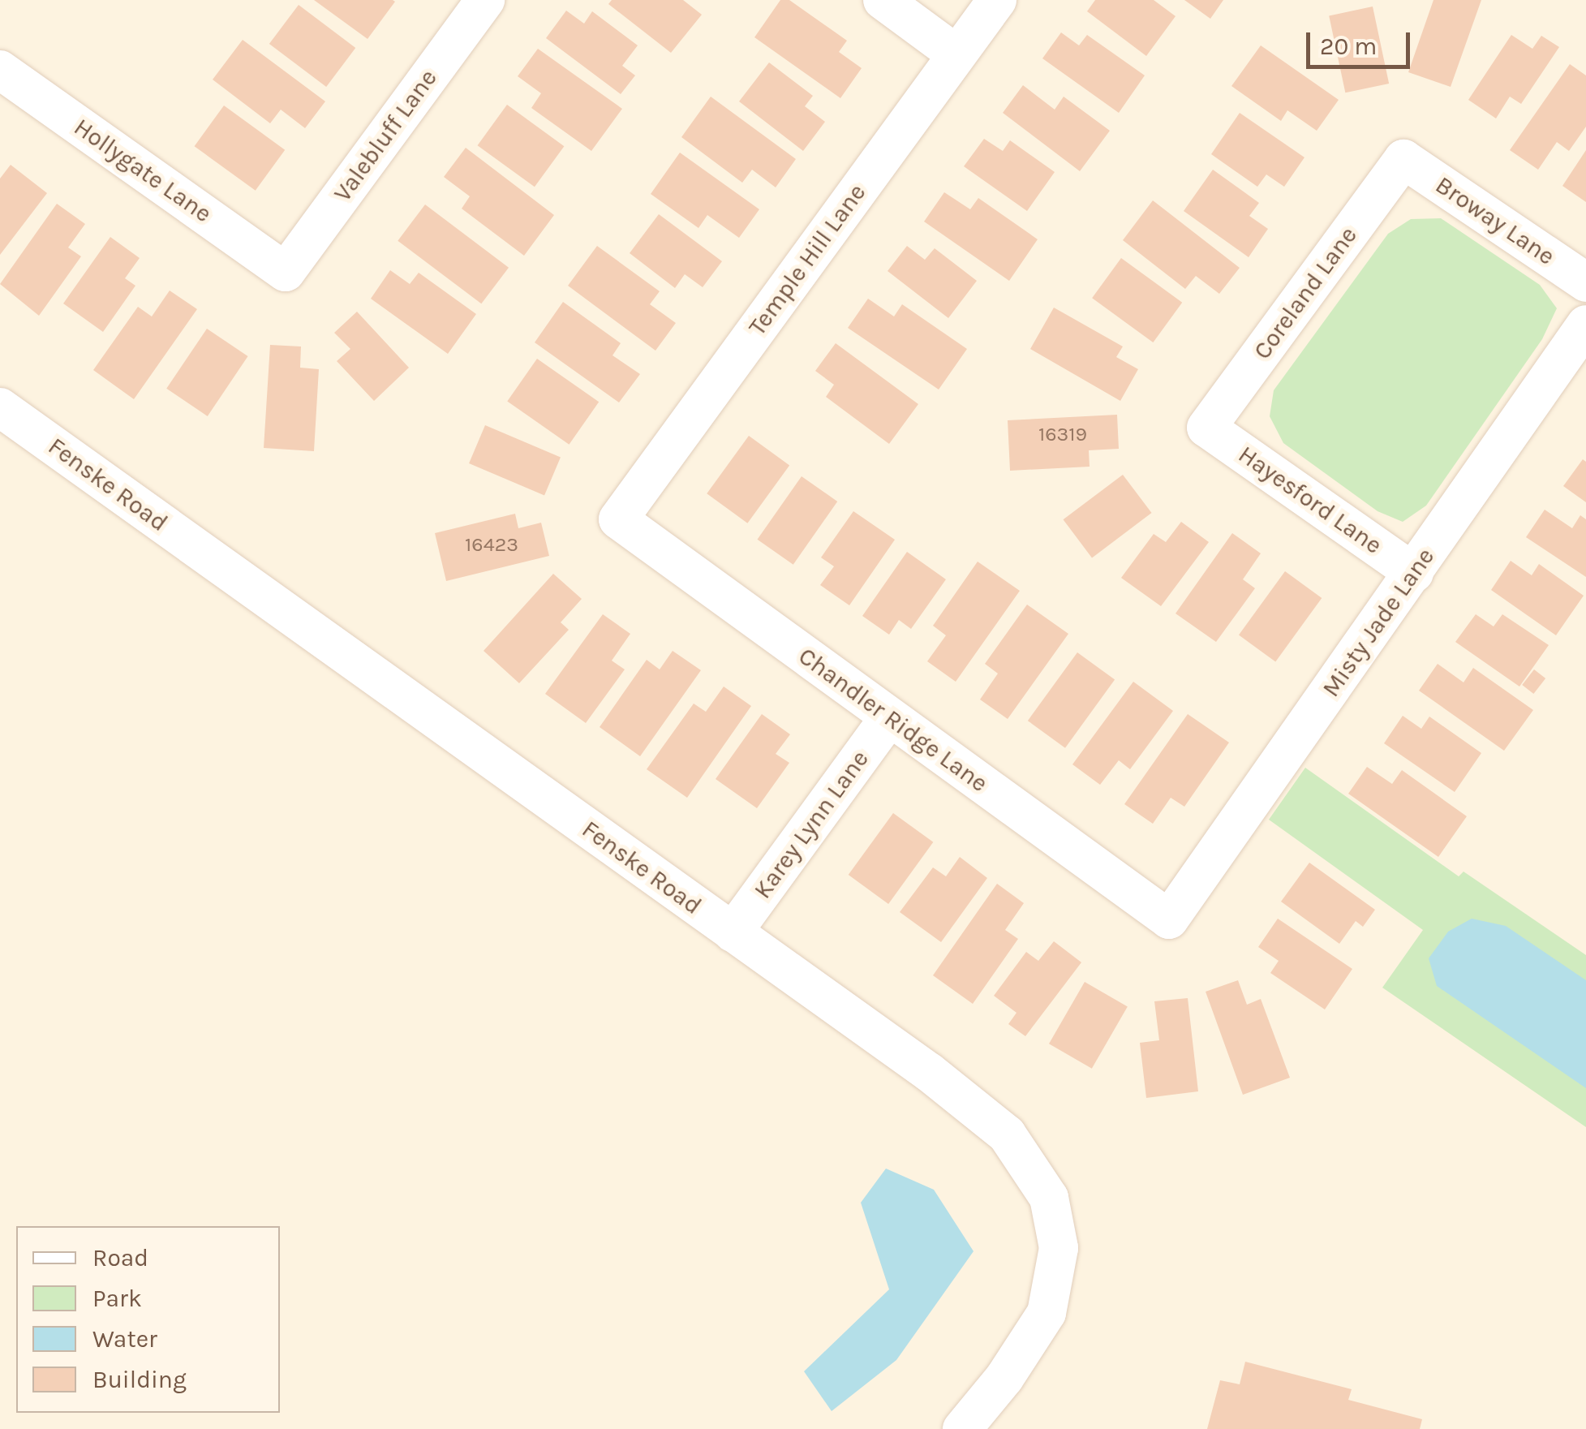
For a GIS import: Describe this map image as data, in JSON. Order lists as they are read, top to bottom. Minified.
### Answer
{"streets":{"street":["Valebluff Lane","Hollygate Lane","Broway Lane","Temple Hill Lane","Coreland Lane","Fenske Road","Hayesford Lane","Misty Jade Lane","Chandler Ridge Lane","Karey Lynn Lane"]},"crossings":[["Valebluff Lane","Hollygate Lane"],["Broway Lane","Coreland Lane"],["Temple Hill Lane","Chandler Ridge Lane"],["Coreland Lane","Hayesford Lane"],["Fenske Road","Karey Lynn Lane"],["Hayesford Lane","Misty Jade Lane"],["Misty Jade Lane","Chandler Ridge Lane"],["Chandler Ridge Lane","Karey Lynn Lane"]],"house_numbers":["16319","16423"],"legend":["Road","Park","Water","Building"],"scale_bar":"20 m"}
